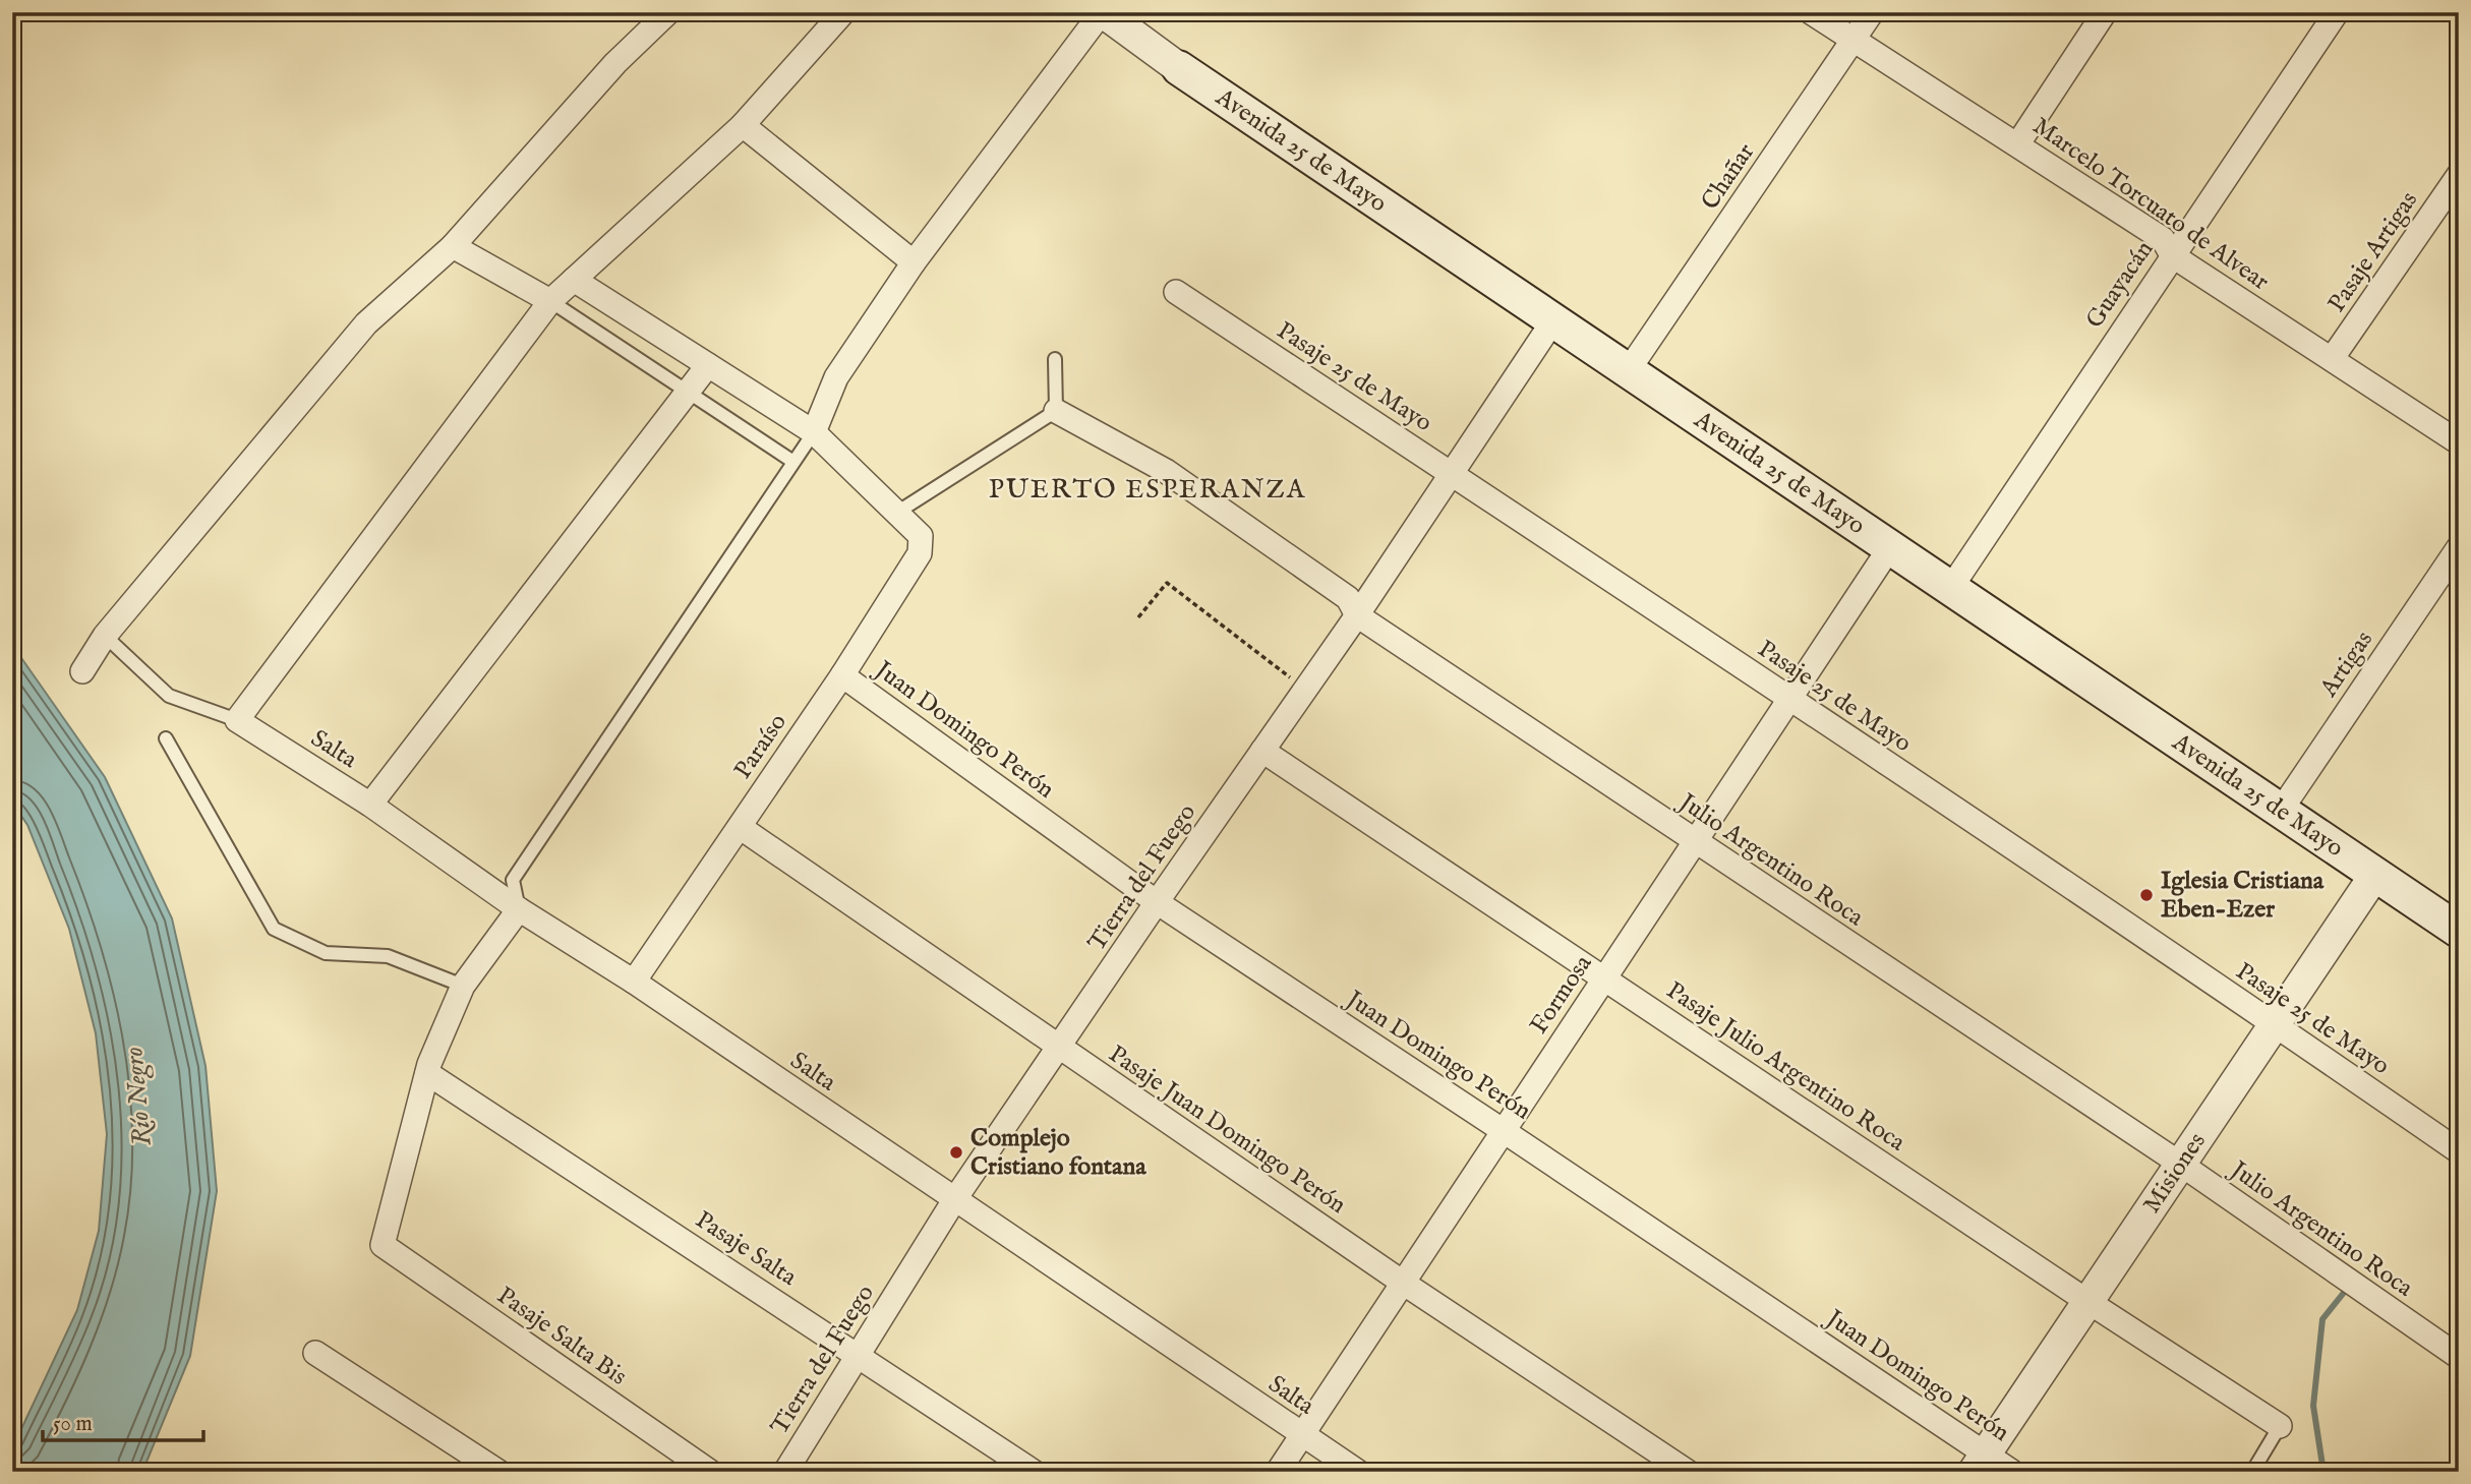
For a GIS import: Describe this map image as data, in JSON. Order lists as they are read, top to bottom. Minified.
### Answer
{"streets":{"main road":["Avenida 25 de Mayo"],"street":["Chañar","Marcelo Torcuato de Alvear","Pasaje Artigas","Guayacán","Pasaje 25 de Mayo","Artigas","Juan Domingo Perón","Paraíso","Salta","Julio Argentino Roca","Tierra del Fuego","Formosa","Pasaje Julio Argentino Roca","Pasaje Juan Domingo Perón","Misiones","Pasaje Salta","Pasaje Salta Bis"]},"crossings":[["Avenida 25 de Mayo","Chañar"],["Avenida 25 de Mayo","Guayacán"],["Avenida 25 de Mayo","Artigas"],["Avenida 25 de Mayo","Tierra del Fuego"],["Avenida 25 de Mayo","Formosa"],["Avenida 25 de Mayo","Misiones"],["Chañar","Marcelo Torcuato de Alvear"],["Marcelo Torcuato de Alvear","Pasaje Artigas"],["Marcelo Torcuato de Alvear","Guayacán"],["Pasaje 25 de Mayo","Tierra del Fuego"],["Pasaje 25 de Mayo","Formosa"],["Pasaje 25 de Mayo","Misiones"],["Juan Domingo Perón","Paraíso"],["Juan Domingo Perón","Tierra del Fuego"],["Juan Domingo Perón","Formosa"],["Juan Domingo Perón","Misiones"],["Paraíso","Salta"],["Paraíso","Pasaje Juan Domingo Perón"],["Salta","Tierra del Fuego"],["Salta","Formosa"],["Julio Argentino Roca","Tierra del Fuego"],["Julio Argentino Roca","Formosa"],["Julio Argentino Roca","Misiones"],["Tierra del Fuego","Pasaje Julio Argentino Roca"],["Tierra del Fuego","Pasaje Juan Domingo Perón"],["Tierra del Fuego","Pasaje Salta"],["Formosa","Pasaje Julio Argentino Roca"],["Formosa","Pasaje Juan Domingo Perón"],["Pasaje Julio Argentino Roca","Misiones"],["Pasaje Salta","Pasaje Salta Bis"]],"districts":["PUERTO ESPERANZA"],"water":["Río Negro"],"places":["Iglesia Cristiana Eben-Ezer","Complejo Cristiano fontana"],"scale_bar":"50 m"}
